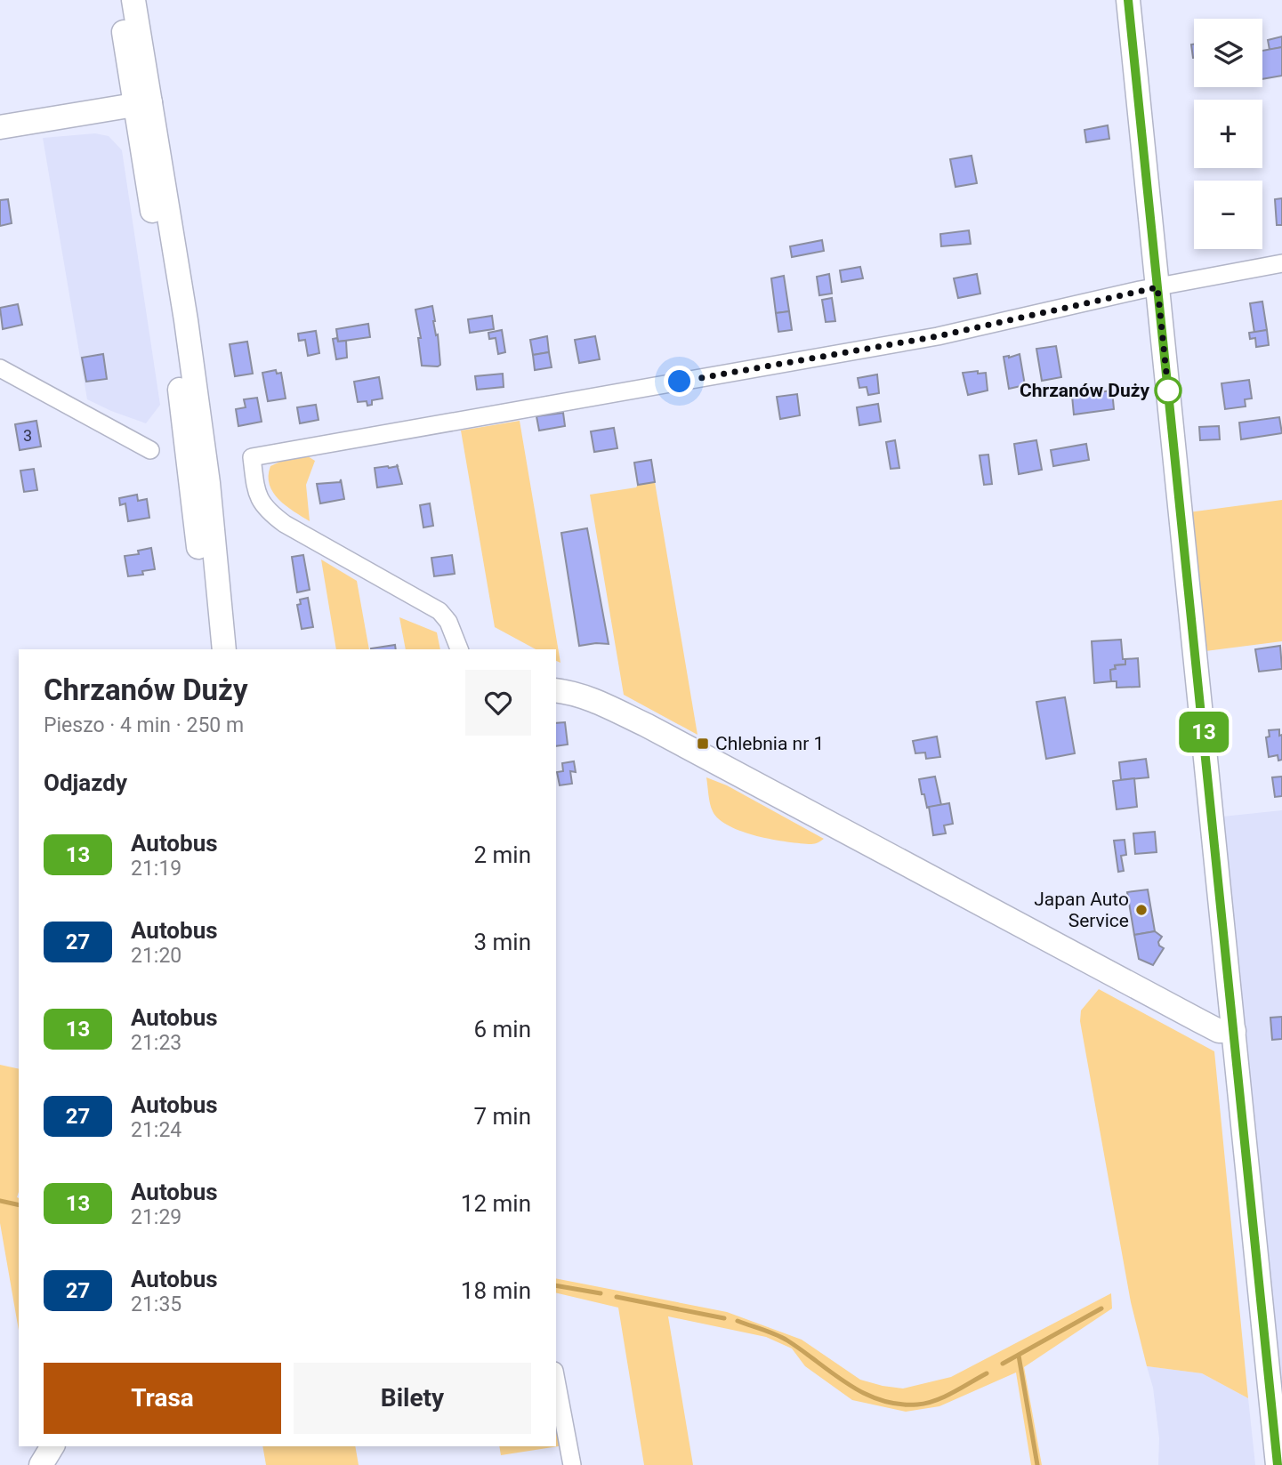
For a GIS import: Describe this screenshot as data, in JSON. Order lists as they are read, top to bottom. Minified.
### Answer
{"places":{"other":["Chrzanów Duży","Japan Auto Service"],"transit":["Chlebnia nr 1"]},"lines":["bus line 13"],"house_numbers":["3"],"page":{"on_map":"13","map_buttons":["+","−"],"heading":[["Chrzanów Duży","Pieszo · 4 min · 250 m"],"Odjazdy"],"list":[{"mark":"13","name":"Autobus","note":"21:19","value":"2 min"},{"mark":"27","name":"Autobus","note":"21:20","value":"3 min"},{"mark":"13","name":"Autobus","note":"21:23","value":"6 min"},{"mark":"27","name":"Autobus","note":"21:24","value":"7 min"},{"mark":"13","name":"Autobus","note":"21:29","value":"12 min"},{"mark":"27","name":"Autobus","note":"21:35","value":"18 min"}],"buttons":["Trasa","Bilety"]}}
